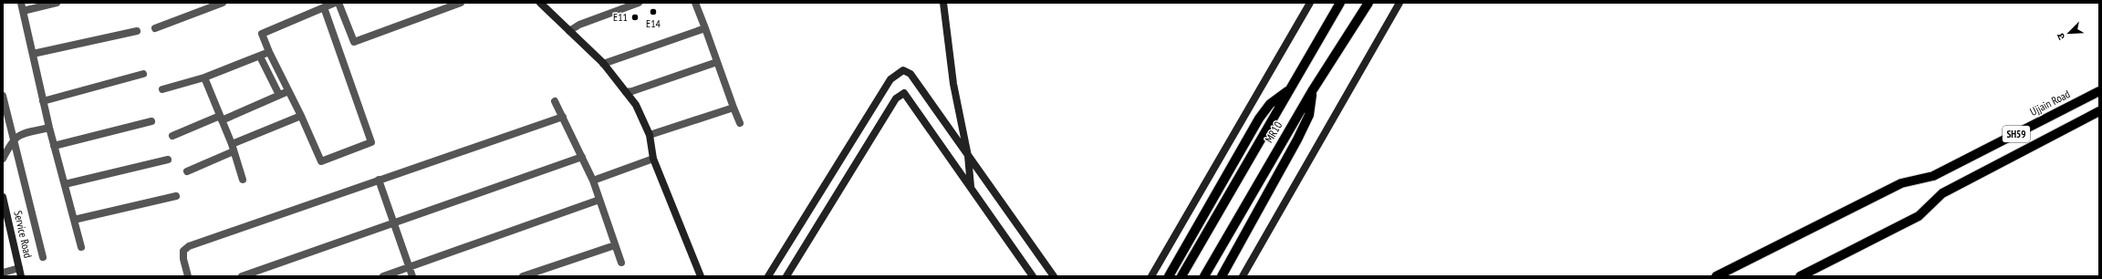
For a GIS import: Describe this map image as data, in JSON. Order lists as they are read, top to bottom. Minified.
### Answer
{"streets":{"main road":["Ujjain Road","MR10","SH59"],"street":["Service Road"]},"places":["E14","E11"],"north":"bottom left"}
